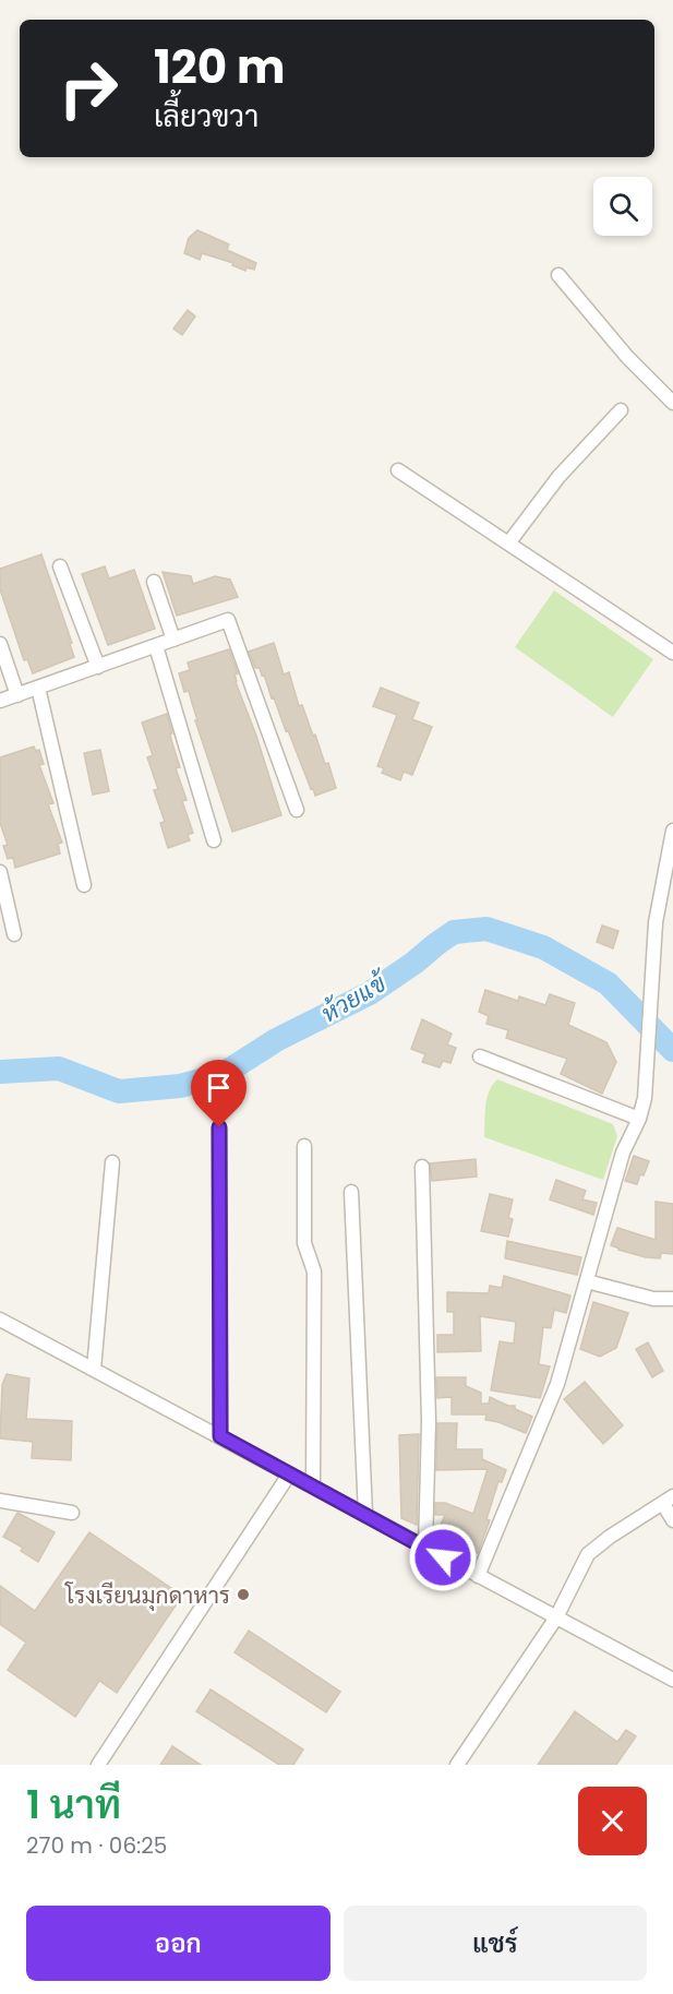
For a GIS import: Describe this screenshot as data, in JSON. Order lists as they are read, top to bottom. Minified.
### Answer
{"water":["ห้วยแข้"],"places":["โรงเรียนมุกดาหาร"],"page":{"turn":["120 m","เลี้ยวขวา"],"heading":["1 นาที","270 m · 06:25"],"buttons":["ออก","แชร์"]}}
